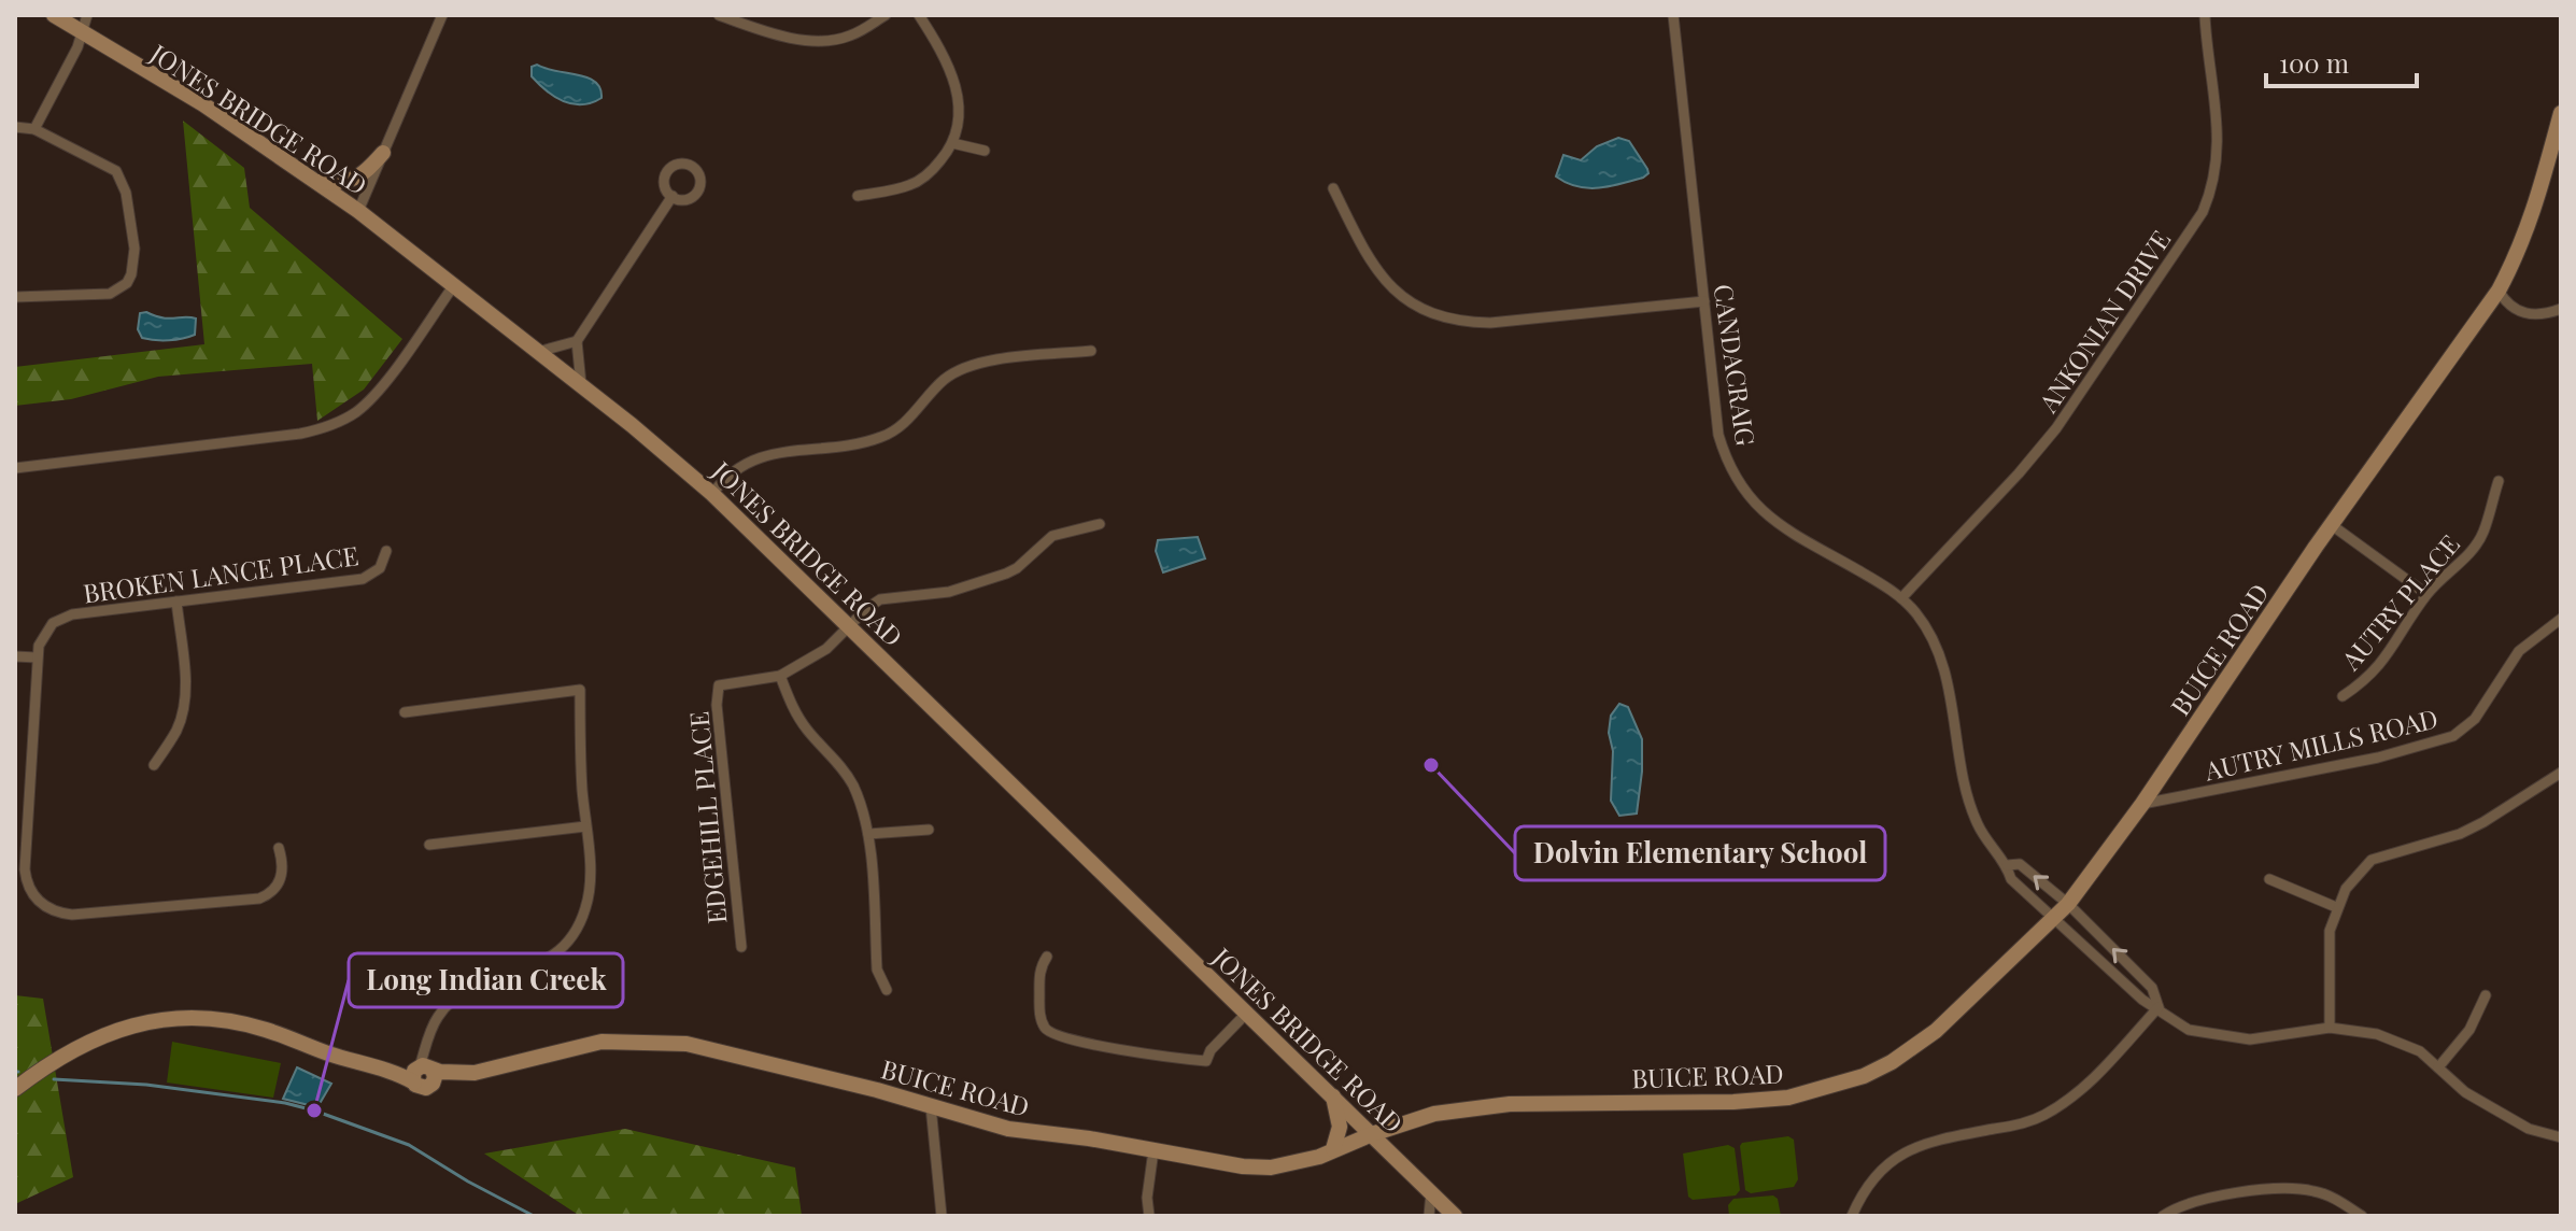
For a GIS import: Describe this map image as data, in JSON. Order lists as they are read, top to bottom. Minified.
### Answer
{"streets":{"street":["JONES BRIDGE ROAD","ANKONIAN DRIVE","CANDACRAIG","BROKEN LANCE PLACE","AUTRY PLACE","BUICE ROAD","AUTRY MILLS ROAD","EDGEHILL PLACE"]},"crossings":[["JONES BRIDGE ROAD","BUICE ROAD"],["ANKONIAN DRIVE","CANDACRAIG"],["CANDACRAIG","BUICE ROAD"],["BUICE ROAD","AUTRY MILLS ROAD"]],"places":["Dolvin Elementary School","Long Indian Creek"],"scale_bar":"100 m"}
